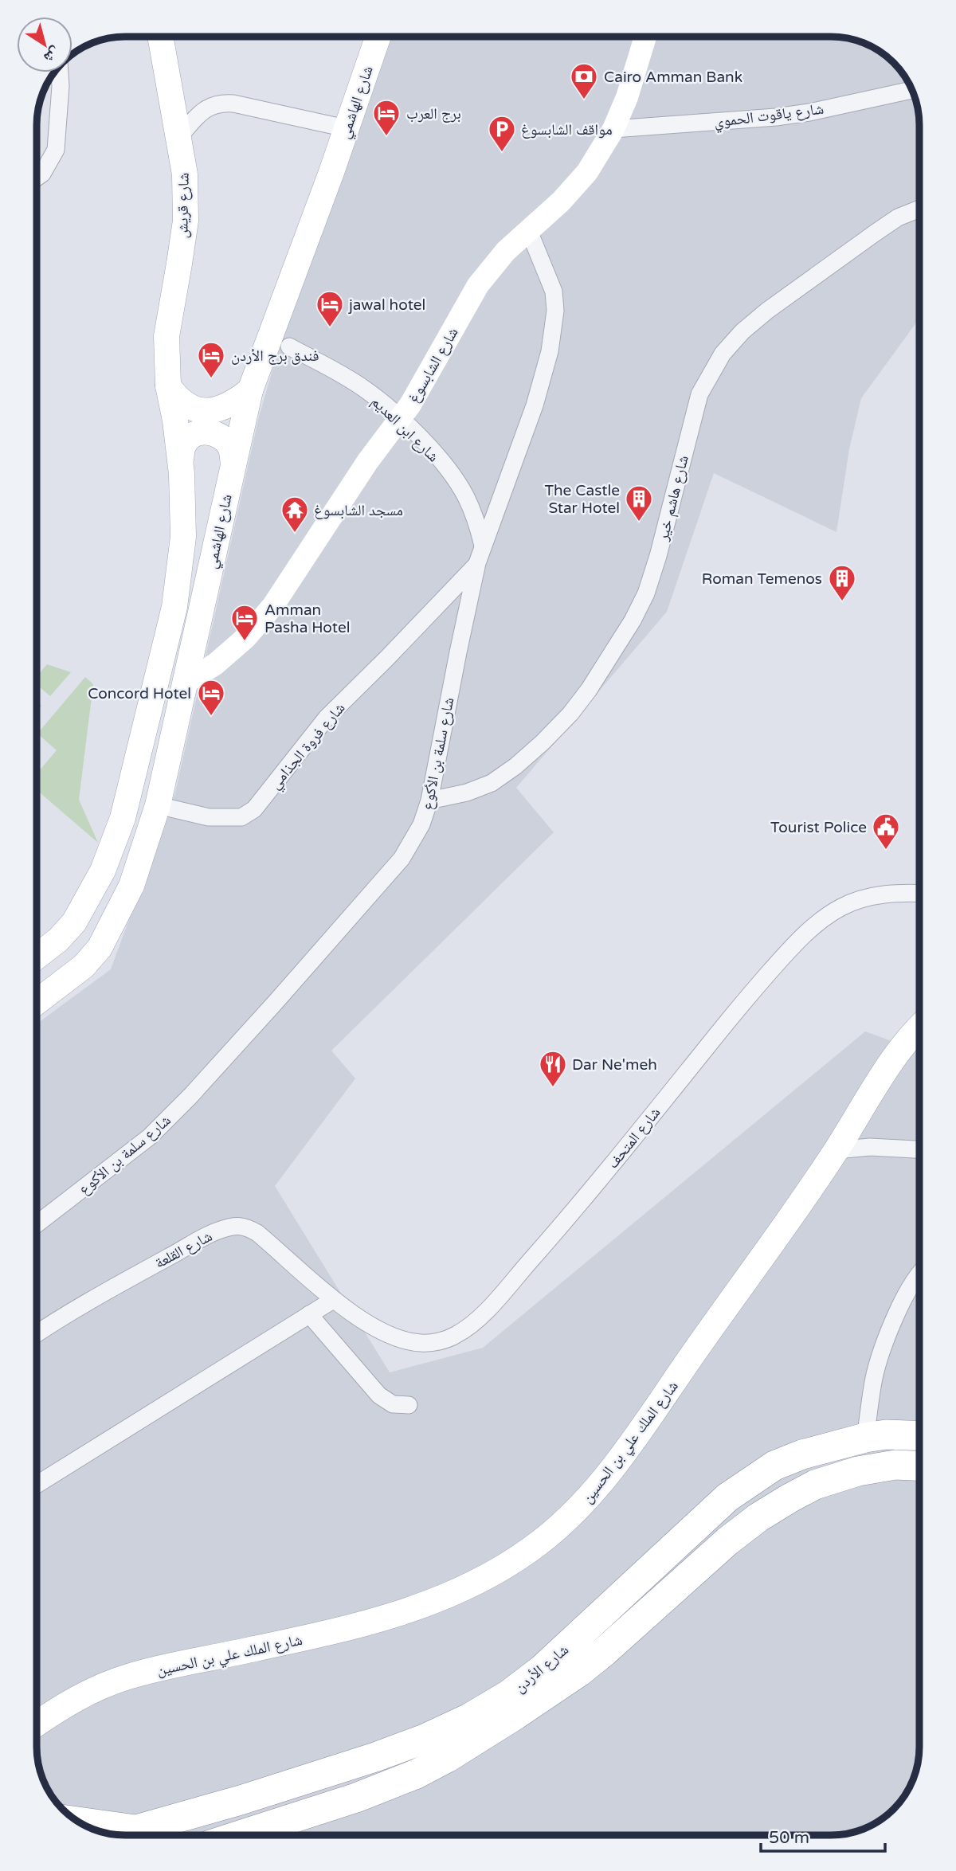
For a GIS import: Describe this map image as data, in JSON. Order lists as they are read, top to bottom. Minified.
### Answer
{"streets":{"highway":["شارع الأردن"],"main road":["شارع الهاشمي","شارع قريش","شارع الشابسوغ","شارع الملك علي بن الحسين"],"street":["شارع ياقوت الحموي","شارع ابن العديم","شارع هاشم خير","شارع فروة الجذامي","شارع سلمة بن الأكوع","شارع المتحف","شارع القلعة"]},"crossings":[["شارع الهاشمي","شارع قريش"],["شارع الهاشمي","شارع الشابسوغ"],["شارع الهاشمي","شارع فروة الجذامي"],["شارع ياقوت الحموي","شارع الشابسوغ"],["شارع الشابسوغ","شارع ابن العديم"],["شارع الشابسوغ","شارع سلمة بن الأكوع"],["شارع ابن العديم","شارع سلمة بن الأكوع"],["شارع هاشم خير","شارع سلمة بن الأكوع"],["شارع فروة الجذامي","شارع سلمة بن الأكوع"],["شارع المتحف","شارع القلعة"]],"places":{"bank":["Cairo Amman Bank"],"hotel":["برج العرب","jawal hotel","فندق برج الأردن","Amman Pasha Hotel","Concord Hotel"],"parking":["مواقف الشابسوغ"],"building":["The Castle Star Hotel","Roman Temenos"],"temple":["مسجد الشابسوغ"],"public building":["Tourist Police"],"restaurant":["Dar Ne'meh"]},"scale_bar":"50 m","north":"bottom right"}
